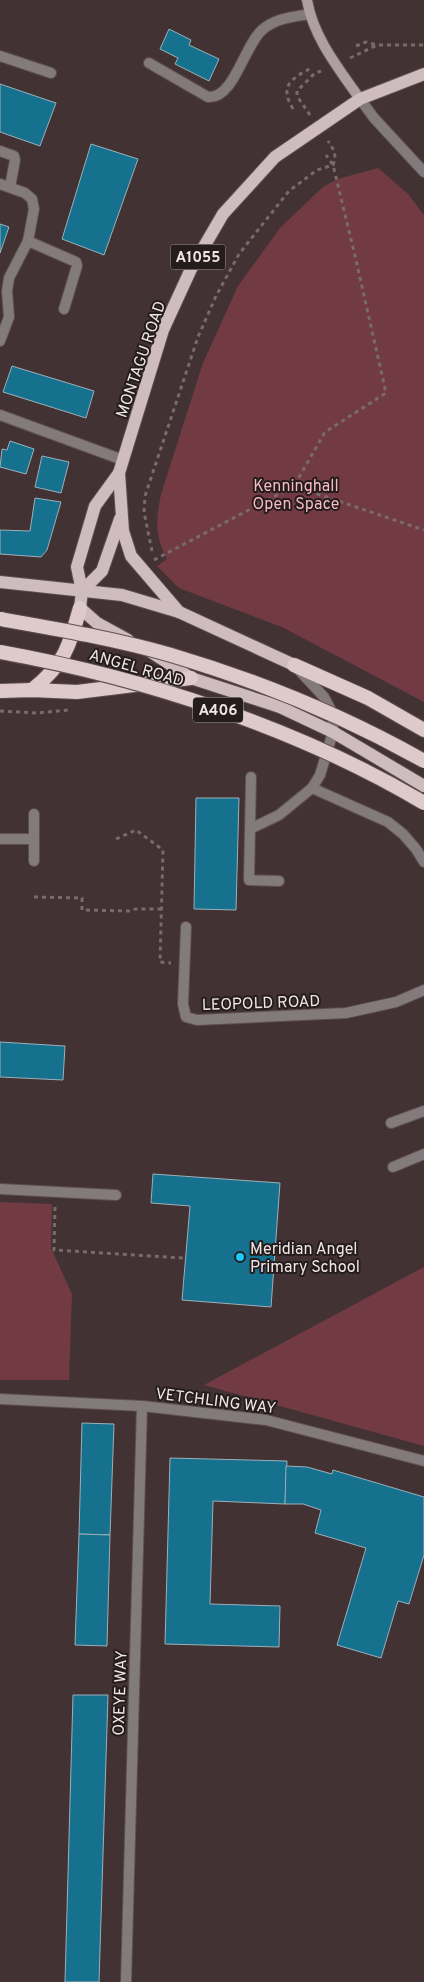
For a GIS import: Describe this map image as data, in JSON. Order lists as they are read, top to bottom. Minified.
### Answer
{"streets":{"highway":["ANGEL ROAD","A406"],"main road":["A1055","MONTAGU ROAD"],"street":["LEOPOLD ROAD","VETCHLING WAY","OXEYE WAY"]},"crossings":[["A1055","MONTAGU ROAD"],["A1055","ANGEL ROAD"],["VETCHLING WAY","OXEYE WAY"]],"parks":["Kenninghall Open Space"],"places":["Meridian Angel Primary School"]}
